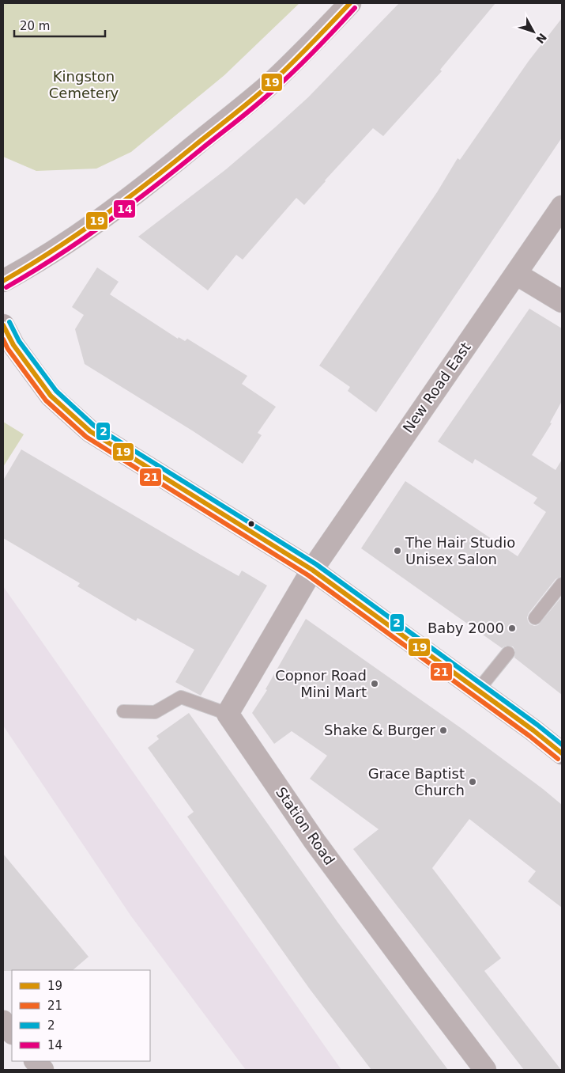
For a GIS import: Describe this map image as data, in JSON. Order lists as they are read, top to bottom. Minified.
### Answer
{"streets":{"street":["New Road East","Station Road"]},"parks":["Kingston Cemetery"],"places":["The Hair Studio Unisex Salon","Baby 2000","Copnor Road Mini Mart","Shake & Burger","Grace Baptist Church"],"lines":["transit line 19","transit line 14","transit line 2","transit line 21"],"legend":["19","21","2","14"],"scale_bar":"20 m","north":"bottom right"}
